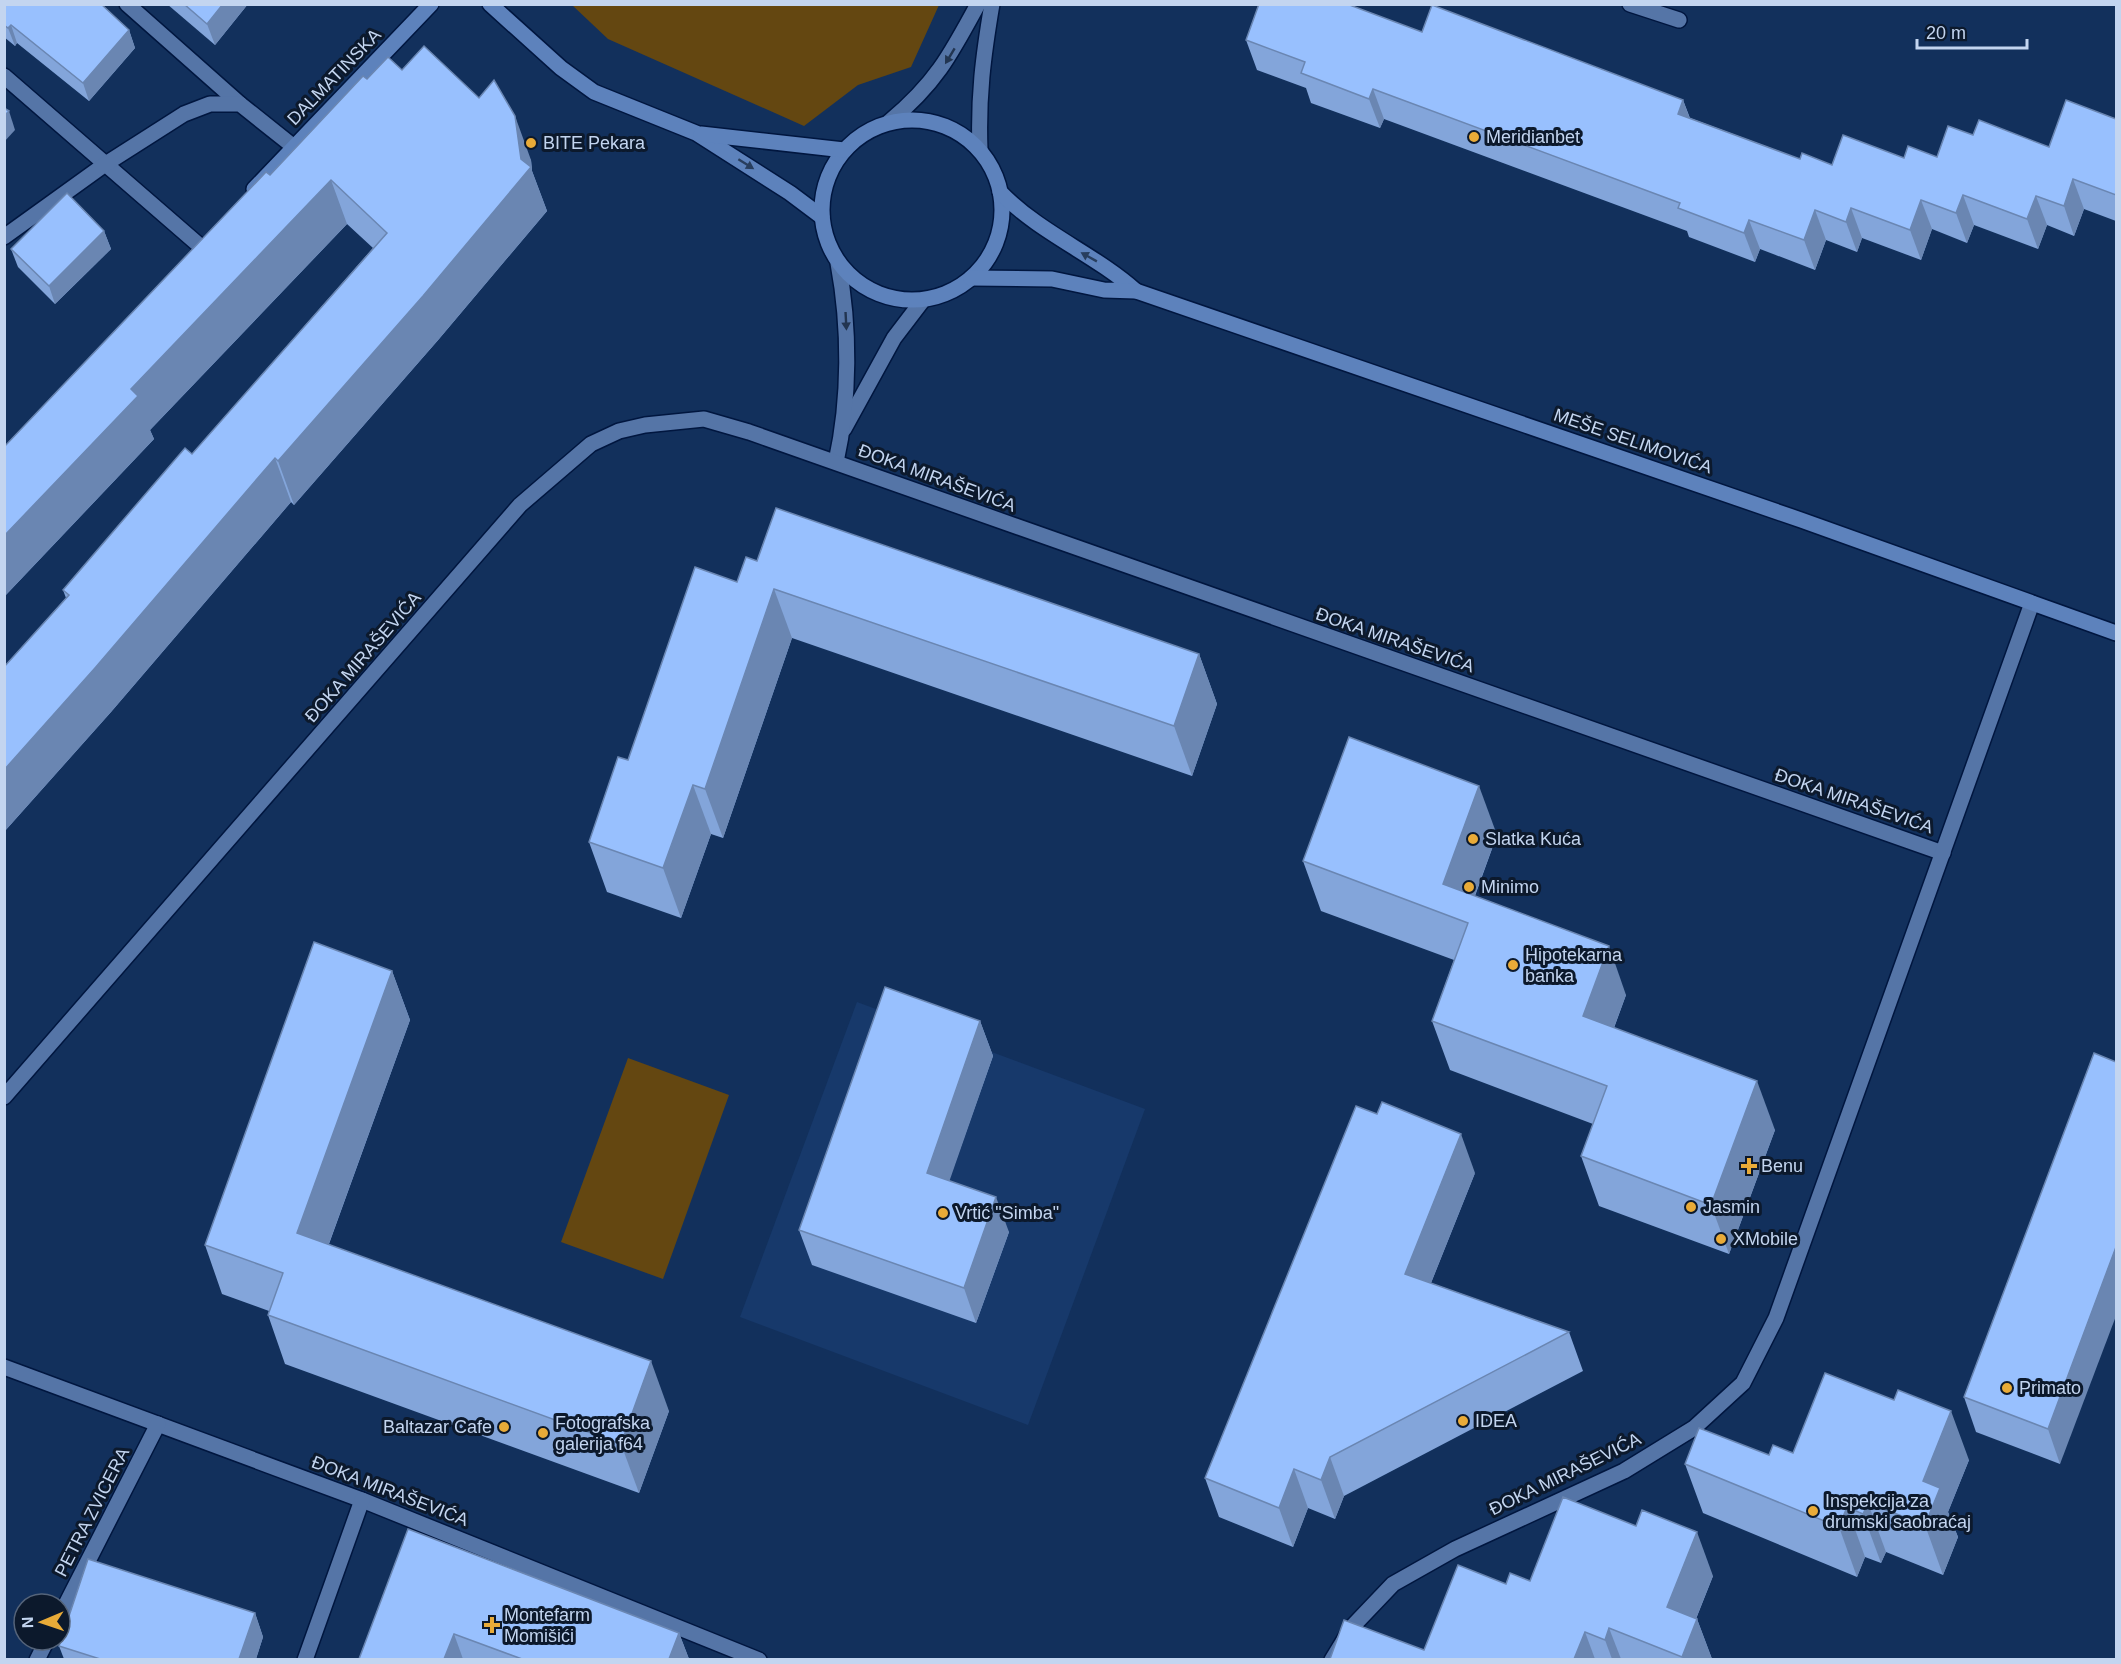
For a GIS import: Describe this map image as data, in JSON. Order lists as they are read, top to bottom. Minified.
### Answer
{"streets":{"street":["DALMATINSKA","MEŠE SELIMOVIĆA","ĐOKA MIRAŠEVIĆA","PETRA ZVICERA"]},"crossings":[["MEŠE SELIMOVIĆA","ĐOKA MIRAŠEVIĆA"],["ĐOKA MIRAŠEVIĆA","PETRA ZVICERA"]],"places":{"other":["Meridianbet","BITE Pekara","Slatka Kuća","Minimo","Hipotekarna banka","Jasmin","Vrtić \"Simba\"","XMobile","Primato","IDEA","Baltazar Cafe","Fotografska galerija f64","Inspekcija za drumski saobraćaj"],"health":["Benu","Montefarm Momišići"]},"scale_bar":"20 m","north":"left"}
